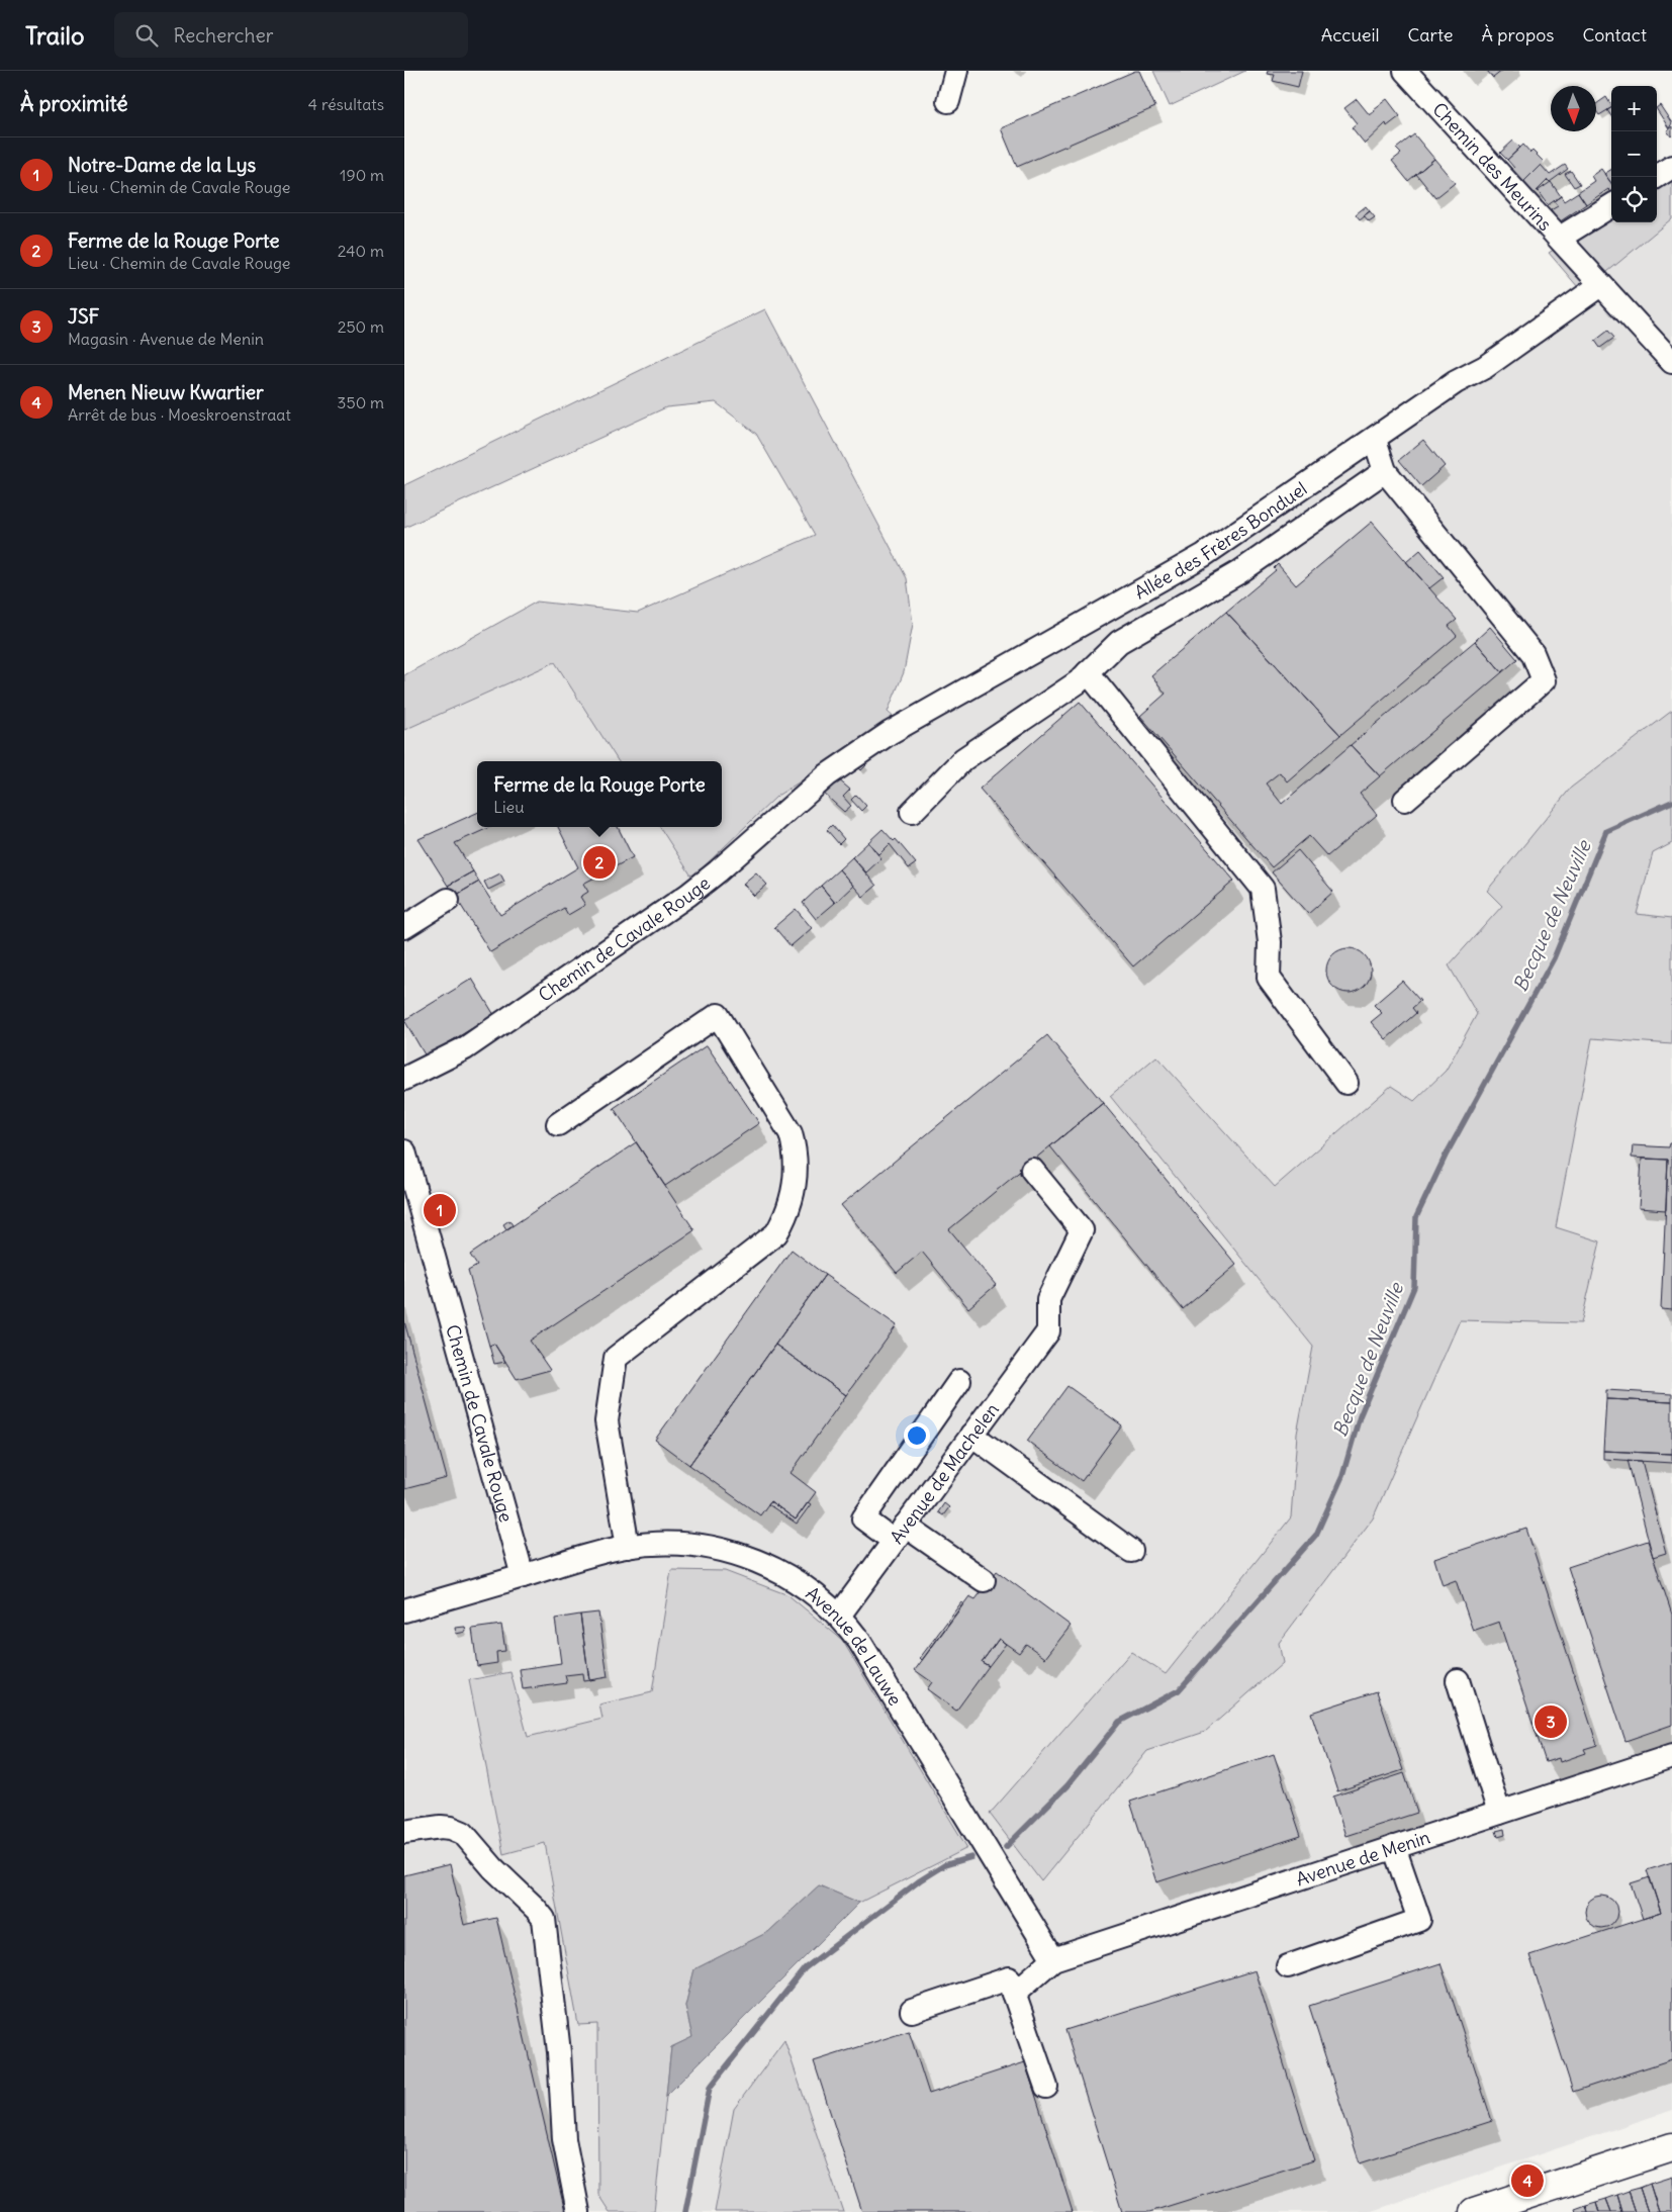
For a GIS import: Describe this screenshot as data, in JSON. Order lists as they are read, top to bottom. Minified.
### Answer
{"streets":{"street":["Chemin des Meurins","Allée des Frères Bonduel","Chemin de Cavale Rouge","Avenue de Machelen","Avenue de Lauwe","Avenue de Menin"]},"crossings":[["Chemin des Meurins","Allée des Frères Bonduel"],["Allée des Frères Bonduel","Chemin de Cavale Rouge"],["Chemin de Cavale Rouge","Avenue de Lauwe"],["Avenue de Machelen","Avenue de Lauwe"],["Avenue de Lauwe","Avenue de Menin"]],"water":["Becque de Neuville"],"north":"bottom","page":{"header":"Trailo","search":"Rechercher","nav":["Accueil","Carte","À propos","Contact"],"heading":["À proximité","4 résultats"],"map_buttons":["+","−"],"list":[{"mark":"1","name":"Notre-Dame de la Lys","note":"Lieu · Chemin de Cavale Rouge","value":"190 m"},{"mark":"2","name":"Ferme de la Rouge Porte","note":"Lieu · Chemin de Cavale Rouge","value":"240 m"},{"mark":"3","name":"JSF","note":"Magasin · Avenue de Menin","value":"250 m"},{"mark":"4","name":"Menen Nieuw Kwartier","note":"Arrêt de bus · Moeskroenstraat","value":"350 m"}],"popup":["Ferme de la Rouge Porte","Lieu"],"pins":["2","1","3","4"]}}
